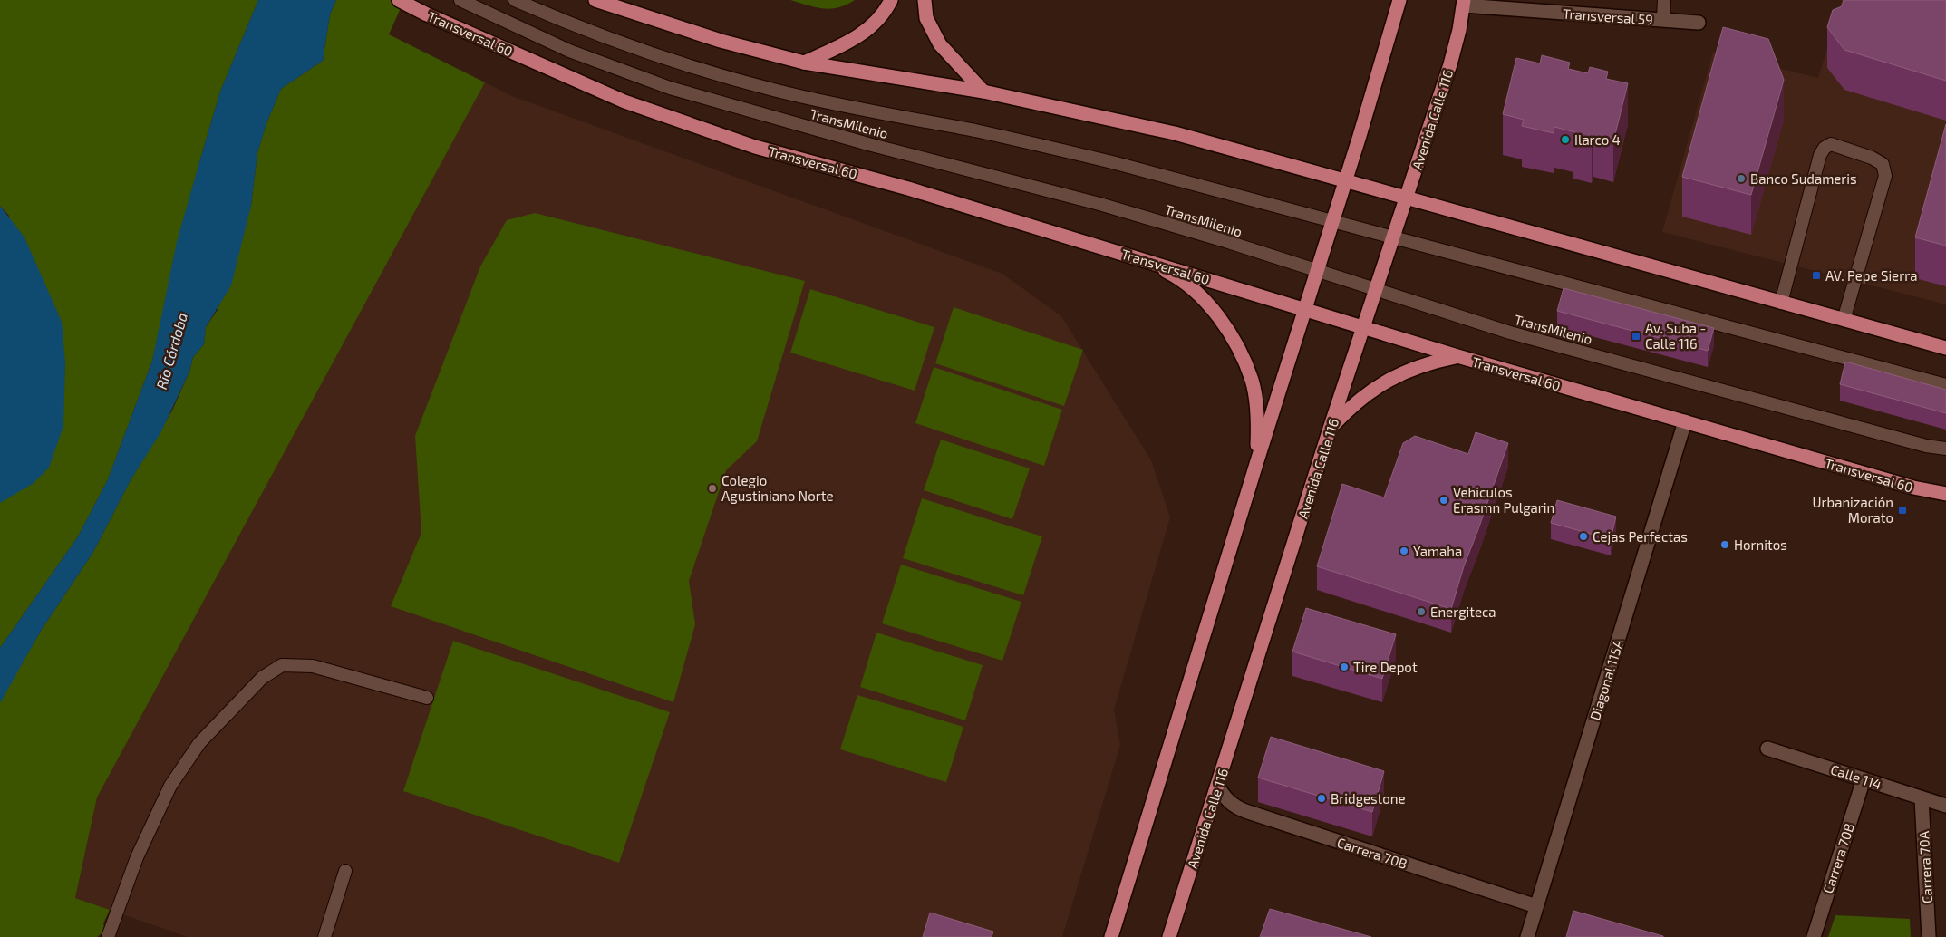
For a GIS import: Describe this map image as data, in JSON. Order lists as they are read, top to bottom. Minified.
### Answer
{"streets":{"main road":["Transversal 60","Avenida Calle 116"],"street":["Transversal 59","Diagonal 115A","Calle 114","Carrera 70B","Carrera 70A"],"lane":["TransMilenio"]},"crossings":[["Transversal 59","Avenida Calle 116"],["Transversal 60","Avenida Calle 116"],["Transversal 60","Diagonal 115A"],["Avenida Calle 116","TransMilenio"],["Avenida Calle 116","Carrera 70B"],["Diagonal 115A","Carrera 70B"],["Calle 114","Carrera 70B"],["Calle 114","Carrera 70A"]],"water":["Río Córdoba"],"places":{"other":["Ilarco 4","Banco Sudameris","Colegio Agustiniano Norte","Vehiculos Erasmn Pulgarin","Cejas Perfectas","Hornitos","Yamaha","Energiteca","Tire Depot","Bridgestone"],"transit":["AV. Pepe Sierra","Av. Suba - Calle 116","Urbanización Morato"]}}
